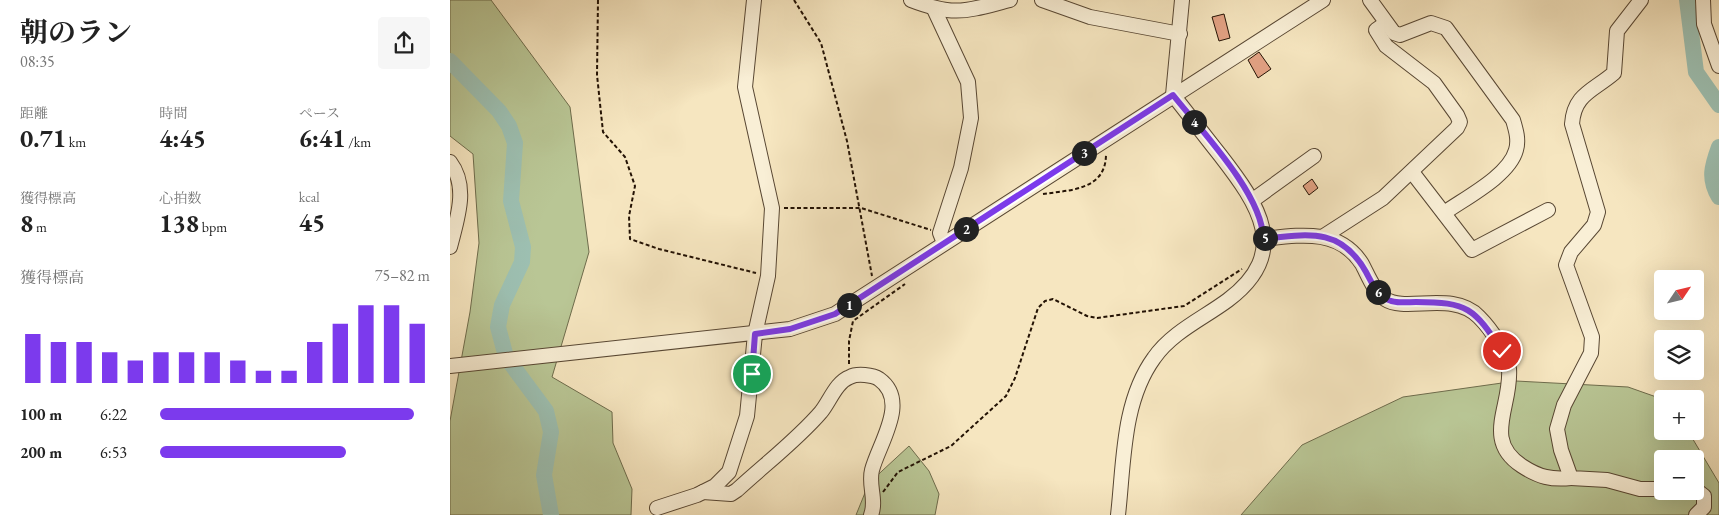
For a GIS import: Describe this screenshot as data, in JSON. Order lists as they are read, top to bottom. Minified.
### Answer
{"north":"top right","page":{"heading":["朝のラン","08:35"],"stats":[["距離","0.71 km"],["時間","4:45"],["ペース","6:41 /km"],["獲得標高","8 m"],["心拍数","138 bpm"],["kcal","45"]],"pins":["4","3","2","5","6","1"],"chart":["獲得標高","75–82 m"],"map_buttons":["+","−"],"list":[{"name":"100 m","note":"6:22"},{"name":"200 m","note":"6:53"}]}}
